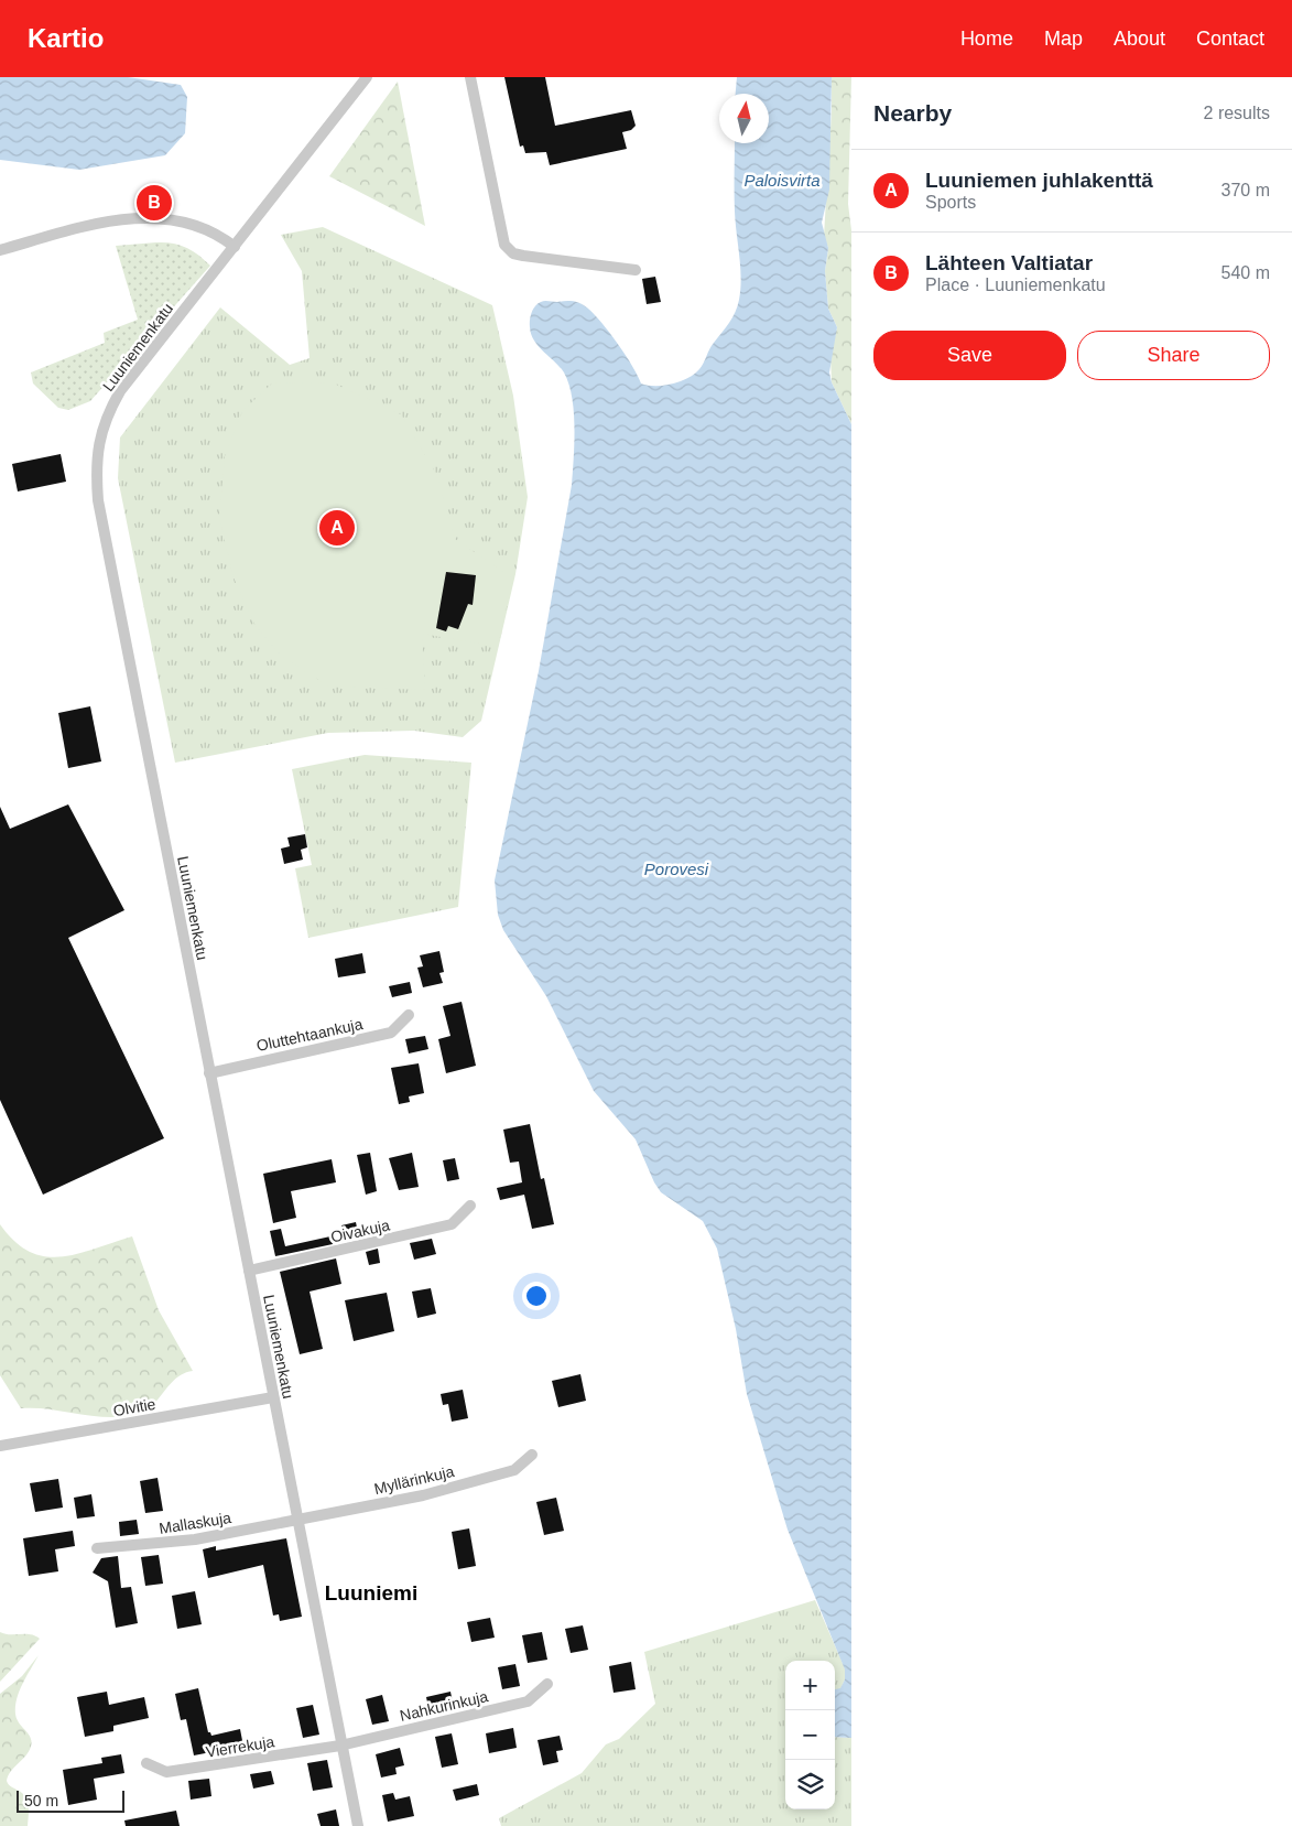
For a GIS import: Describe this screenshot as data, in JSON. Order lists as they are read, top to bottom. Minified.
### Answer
{"streets":{"street":["Luuniemenkatu","Oluttehtaankuja","Oivakuja","Olvitie","Myllärinkuja","Mallaskuja","Nahkurinkuja","Vierrekuja"]},"crossings":[["Luuniemenkatu","Oluttehtaankuja"],["Luuniemenkatu","Oivakuja"],["Luuniemenkatu","Olvitie"],["Luuniemenkatu","Myllärinkuja"],["Luuniemenkatu","Mallaskuja"],["Luuniemenkatu","Nahkurinkuja"],["Luuniemenkatu","Vierrekuja"],["Myllärinkuja","Mallaskuja"],["Nahkurinkuja","Vierrekuja"]],"districts":["Luuniemi"],"water":["Paloisvirta","Porovesi"],"scale_bar":"50 m","north":"top","page":{"header":"Kartio","nav":["Home","Map","About","Contact"],"heading":["Nearby","2 results"],"list":[{"mark":"A","name":"Luuniemen juhlakenttä","note":"Sports","value":"370 m"},{"mark":"B","name":"Lähteen Valtiatar","note":"Place · Luuniemenkatu","value":"540 m"}],"pins":["B","A"],"buttons":["Save","Share"],"map_buttons":["+","−"],"scale":"50 m"}}
